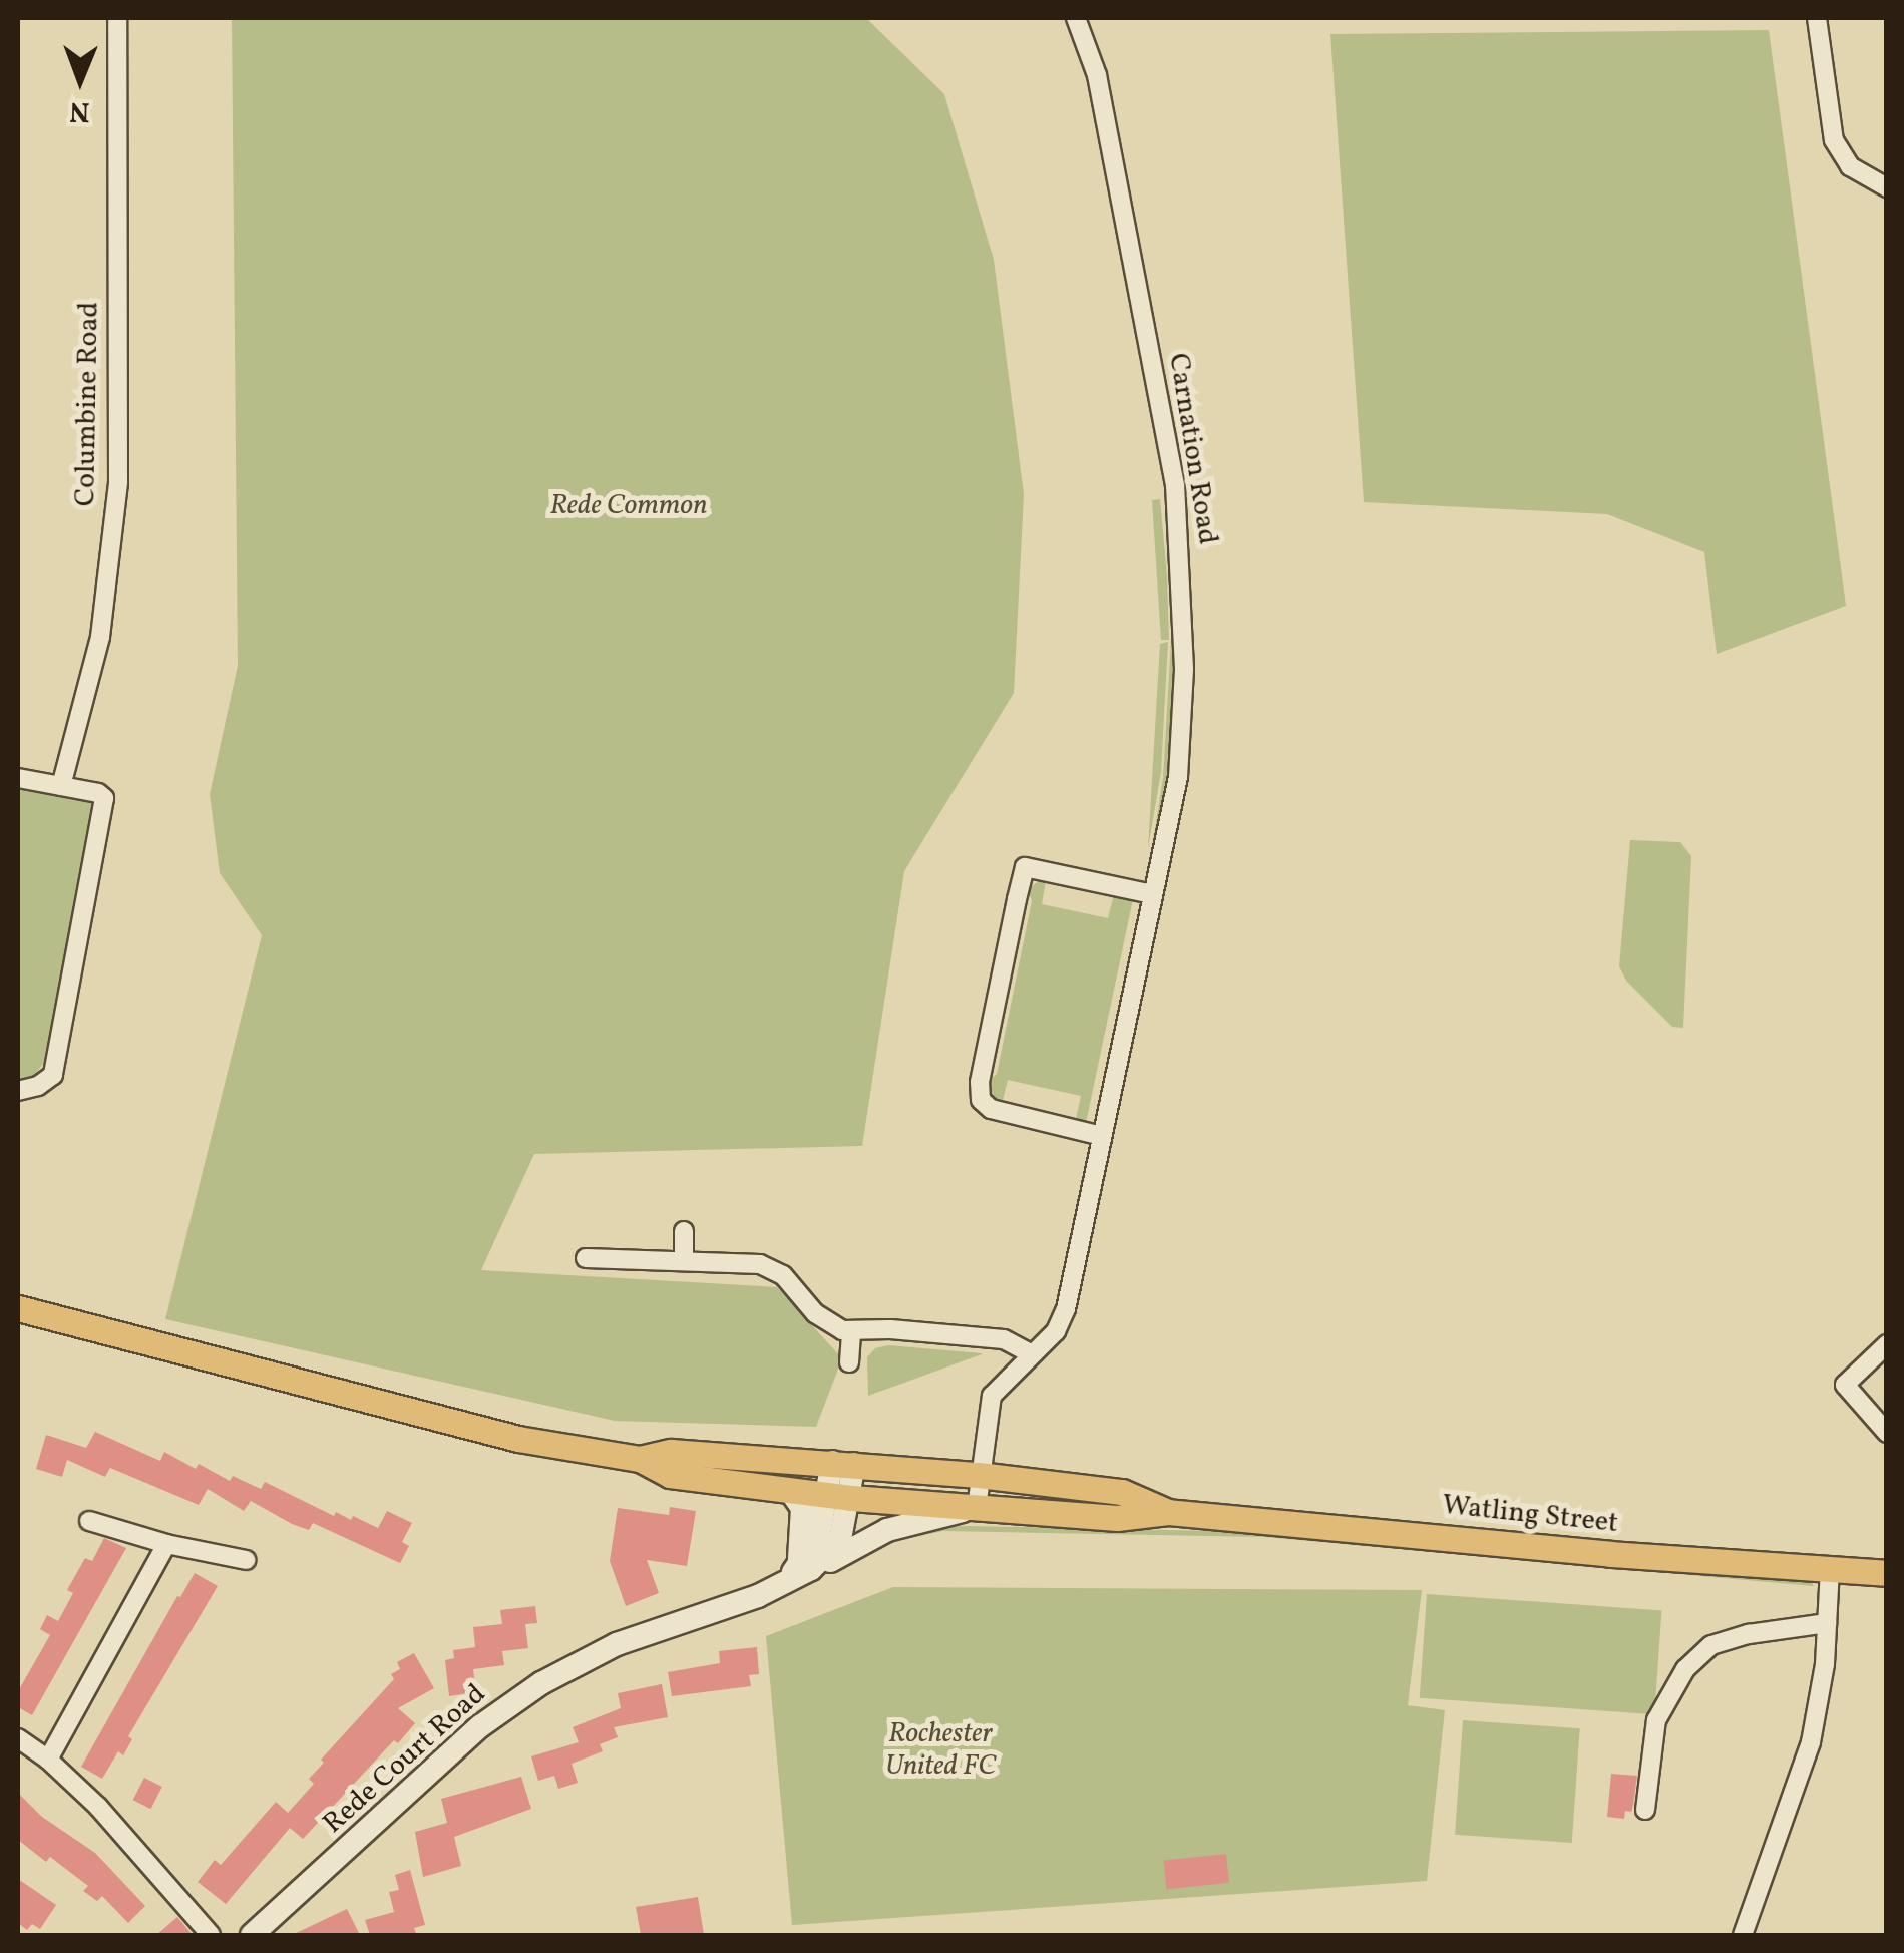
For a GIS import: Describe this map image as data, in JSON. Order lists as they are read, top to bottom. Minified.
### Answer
{"streets":{"main road":["Watling Street","Rede Court Road"],"street":["Columbine Road","Carnation Road"]},"crossings":[["Carnation Road","Watling Street"],["Watling Street","Rede Court Road"]],"parks":["Rede Common","Rochester United FC"],"north":"bottom"}
